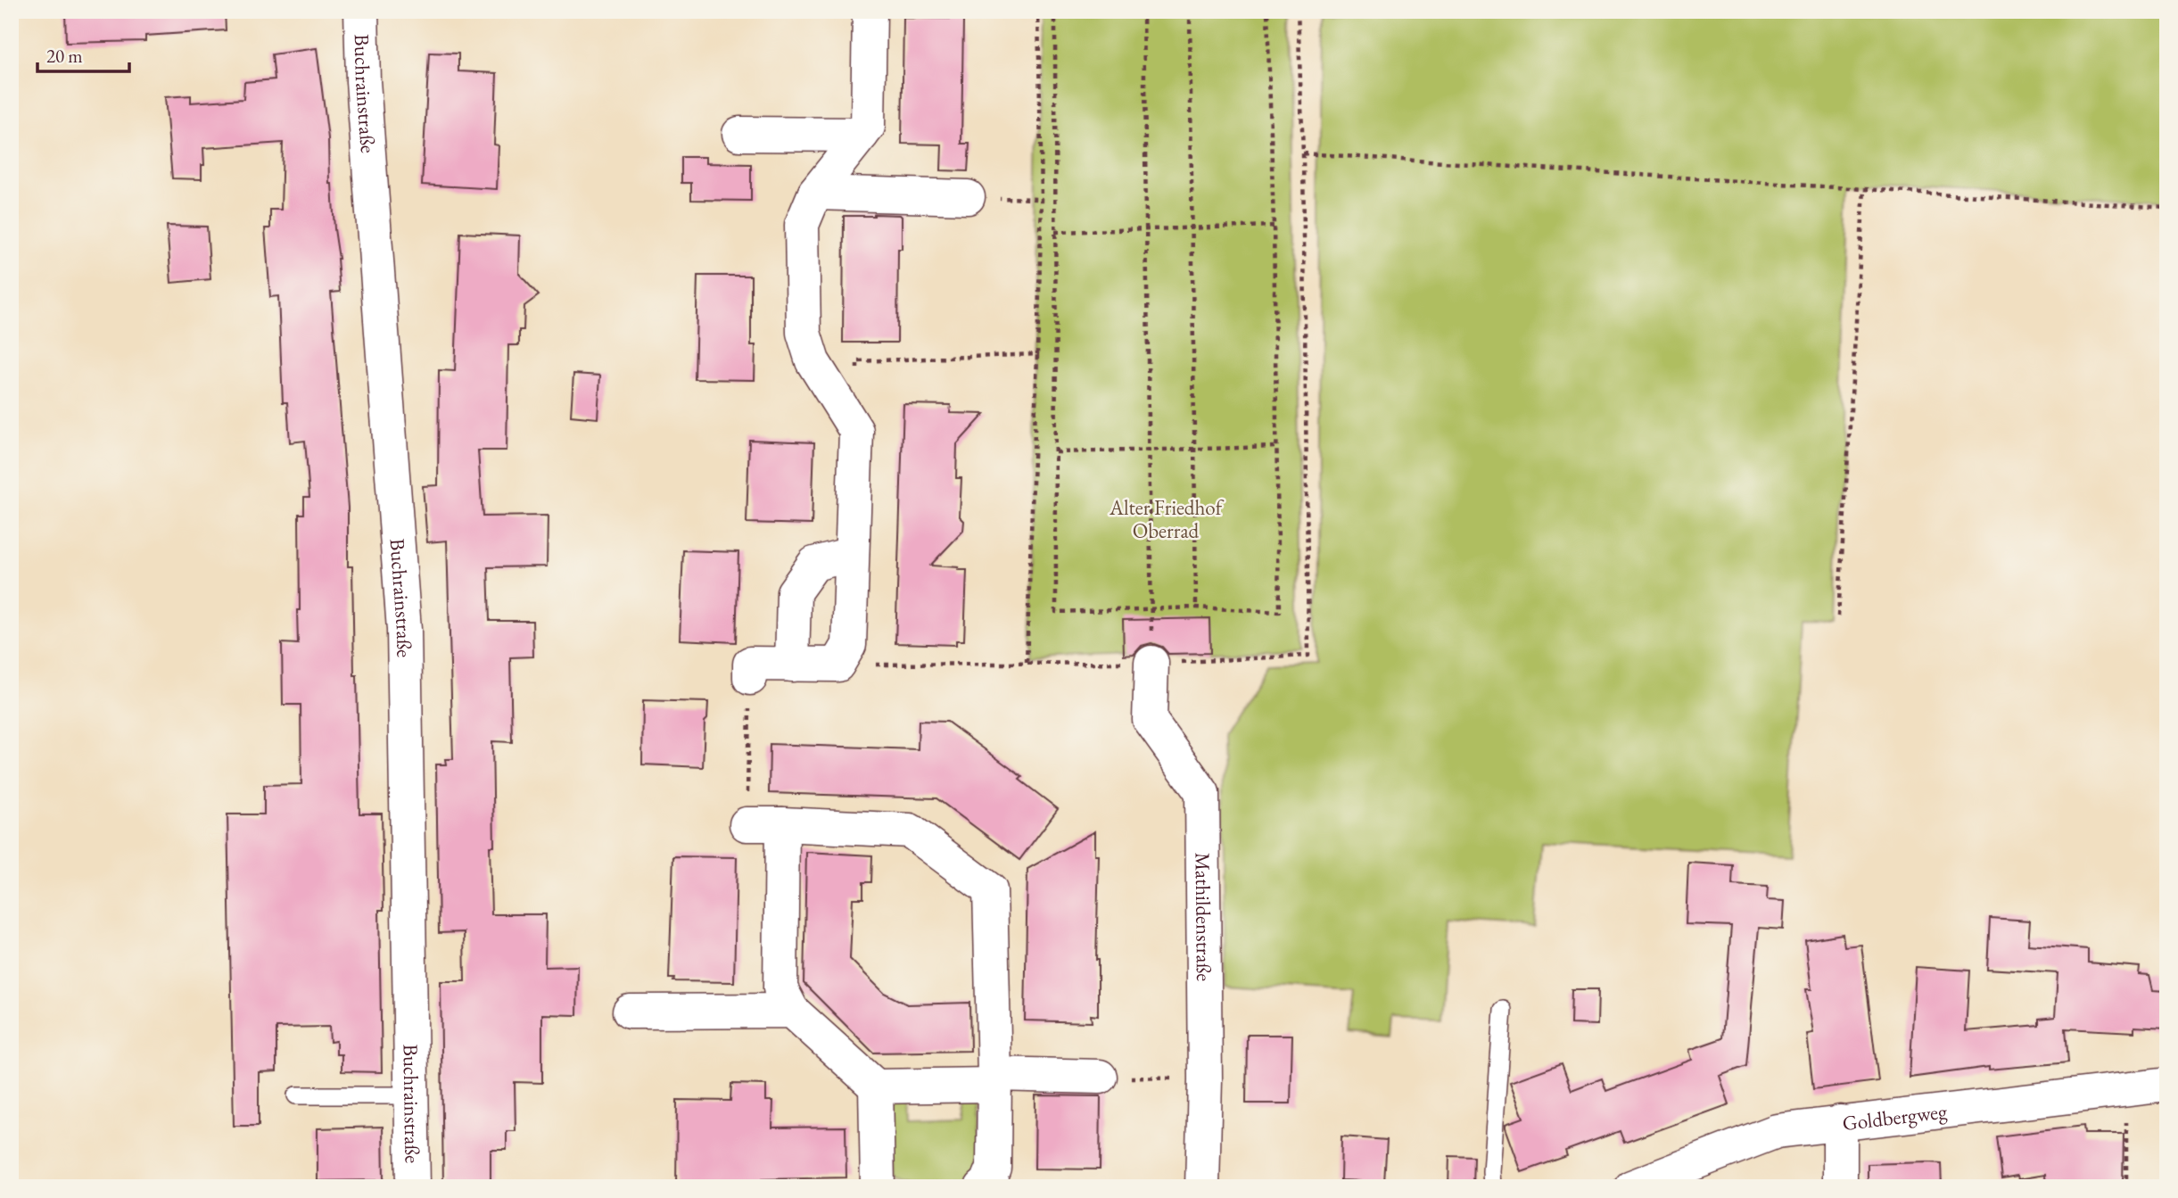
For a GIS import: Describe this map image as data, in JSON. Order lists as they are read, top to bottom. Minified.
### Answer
{"streets":{"street":["Buchrainstraße","Mathildenstraße","Goldbergweg"]},"parks":["Alter Friedhof Oberrad"],"scale_bar":"20 m"}
